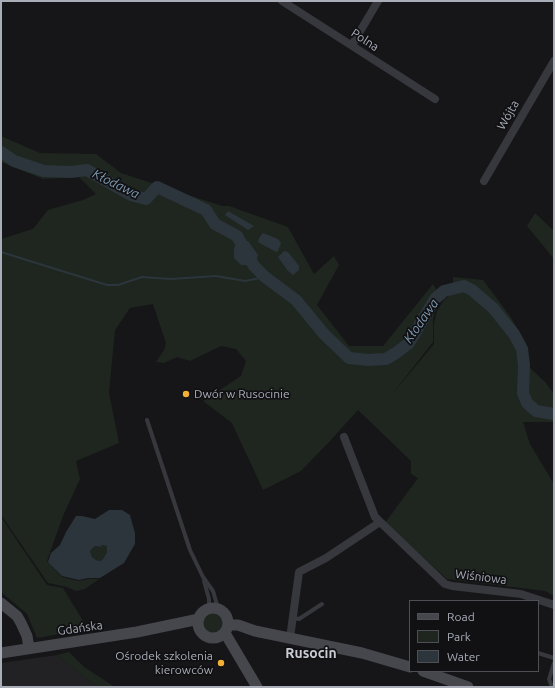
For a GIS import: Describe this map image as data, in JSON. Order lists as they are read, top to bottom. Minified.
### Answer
{"streets":{"street":["Polna","Wójta","Wiśniowa","Gdańska"]},"districts":["Rusocin"],"water":["Kłodawa"],"places":["Dwór w Rusocinie","Ośrodek szkolenia kierowców"],"legend":["Road","Park","Water"]}
